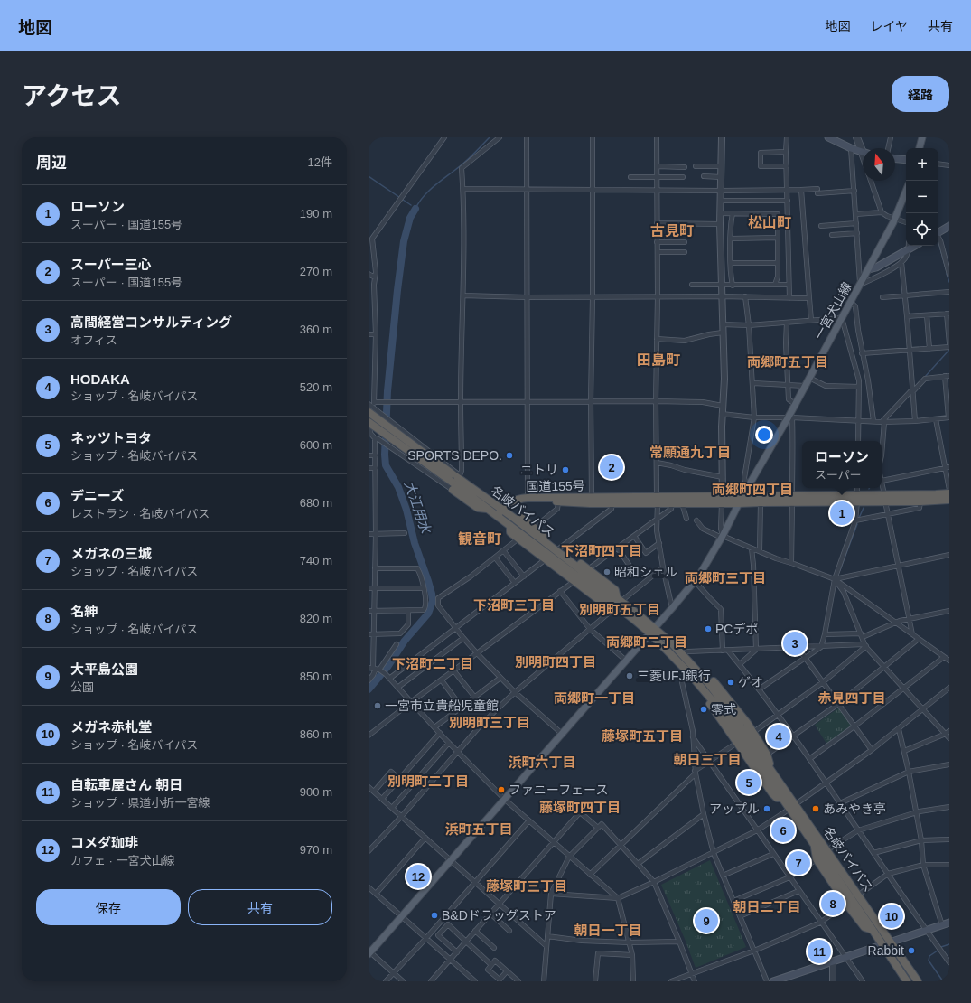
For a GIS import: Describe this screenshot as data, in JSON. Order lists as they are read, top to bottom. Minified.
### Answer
{"streets":{"highway":["国道155号","名岐バイパス"],"main road":["一宮犬山線"]},"crossings":[["一宮犬山線","国道155号"],["一宮犬山線","名岐バイパス"],["国道155号","名岐バイパス"]],"districts":["松山町","古見町","田島町","両郷町五丁目","常願通九丁目","両郷町四丁目","観音町","下沼町四丁目","両郷町三丁目","下沼町三丁目","別明町五丁目","両郷町二丁目","別明町四丁目","下沼町二丁目","両郷町一丁目","赤見四丁目","別明町三丁目","藤塚町五丁目","朝日三丁目","浜町六丁目","別明町二丁目","藤塚町四丁目","浜町五丁目","藤塚町三丁目","朝日二丁目","朝日一丁目"],"water":["大江用水"],"places":["SPORTS DEPO.","ニトリ","昭和シェル","PCデポ","三菱UFJ銀行","ゲオ","一宮市立貴船児童館","零式","ファニーフェース","アップル","あみやき亭","B&Dドラッグストア","Rabbit"],"north":"top","page":{"header":"地図","nav":["地図","レイヤ","共有"],"title":"アクセス","buttons":["経路",["保存","共有"]],"heading":["周辺","12件"],"map_buttons":["+","−"],"list":[{"mark":"1","name":"ローソン","note":"スーパー · 国道155号","value":"190 m"},{"mark":"2","name":"スーパー三心","note":"スーパー · 国道155号","value":"270 m"},{"mark":"3","name":"高間経営コンサルティング","note":"オフィス","value":"360 m"},{"mark":"4","name":"HODAKA","note":"ショップ · 名岐バイパス","value":"520 m"},{"mark":"5","name":"ネッツトヨタ","note":"ショップ · 名岐バイパス","value":"600 m"},{"mark":"6","name":"デニーズ","note":"レストラン · 名岐バイパス","value":"680 m"},{"mark":"7","name":"メガネの三城","note":"ショップ · 名岐バイパス","value":"740 m"},{"mark":"8","name":"名紳","note":"ショップ · 名岐バイパス","value":"820 m"},{"mark":"9","name":"大平島公園","note":"公園","value":"850 m"},{"mark":"10","name":"メガネ赤札堂","note":"ショップ · 名岐バイパス","value":"860 m"},{"mark":"11","name":"自転車屋さん 朝日","note":"ショップ · 県道小折一宮線","value":"900 m"},{"mark":"12","name":"コメダ珈琲","note":"カフェ · 一宮犬山線","value":"970 m"}],"popup":["ローソン","スーパー"],"pins":["2","1","3","4","5","6","7","12","8","10","9","11"]}}
